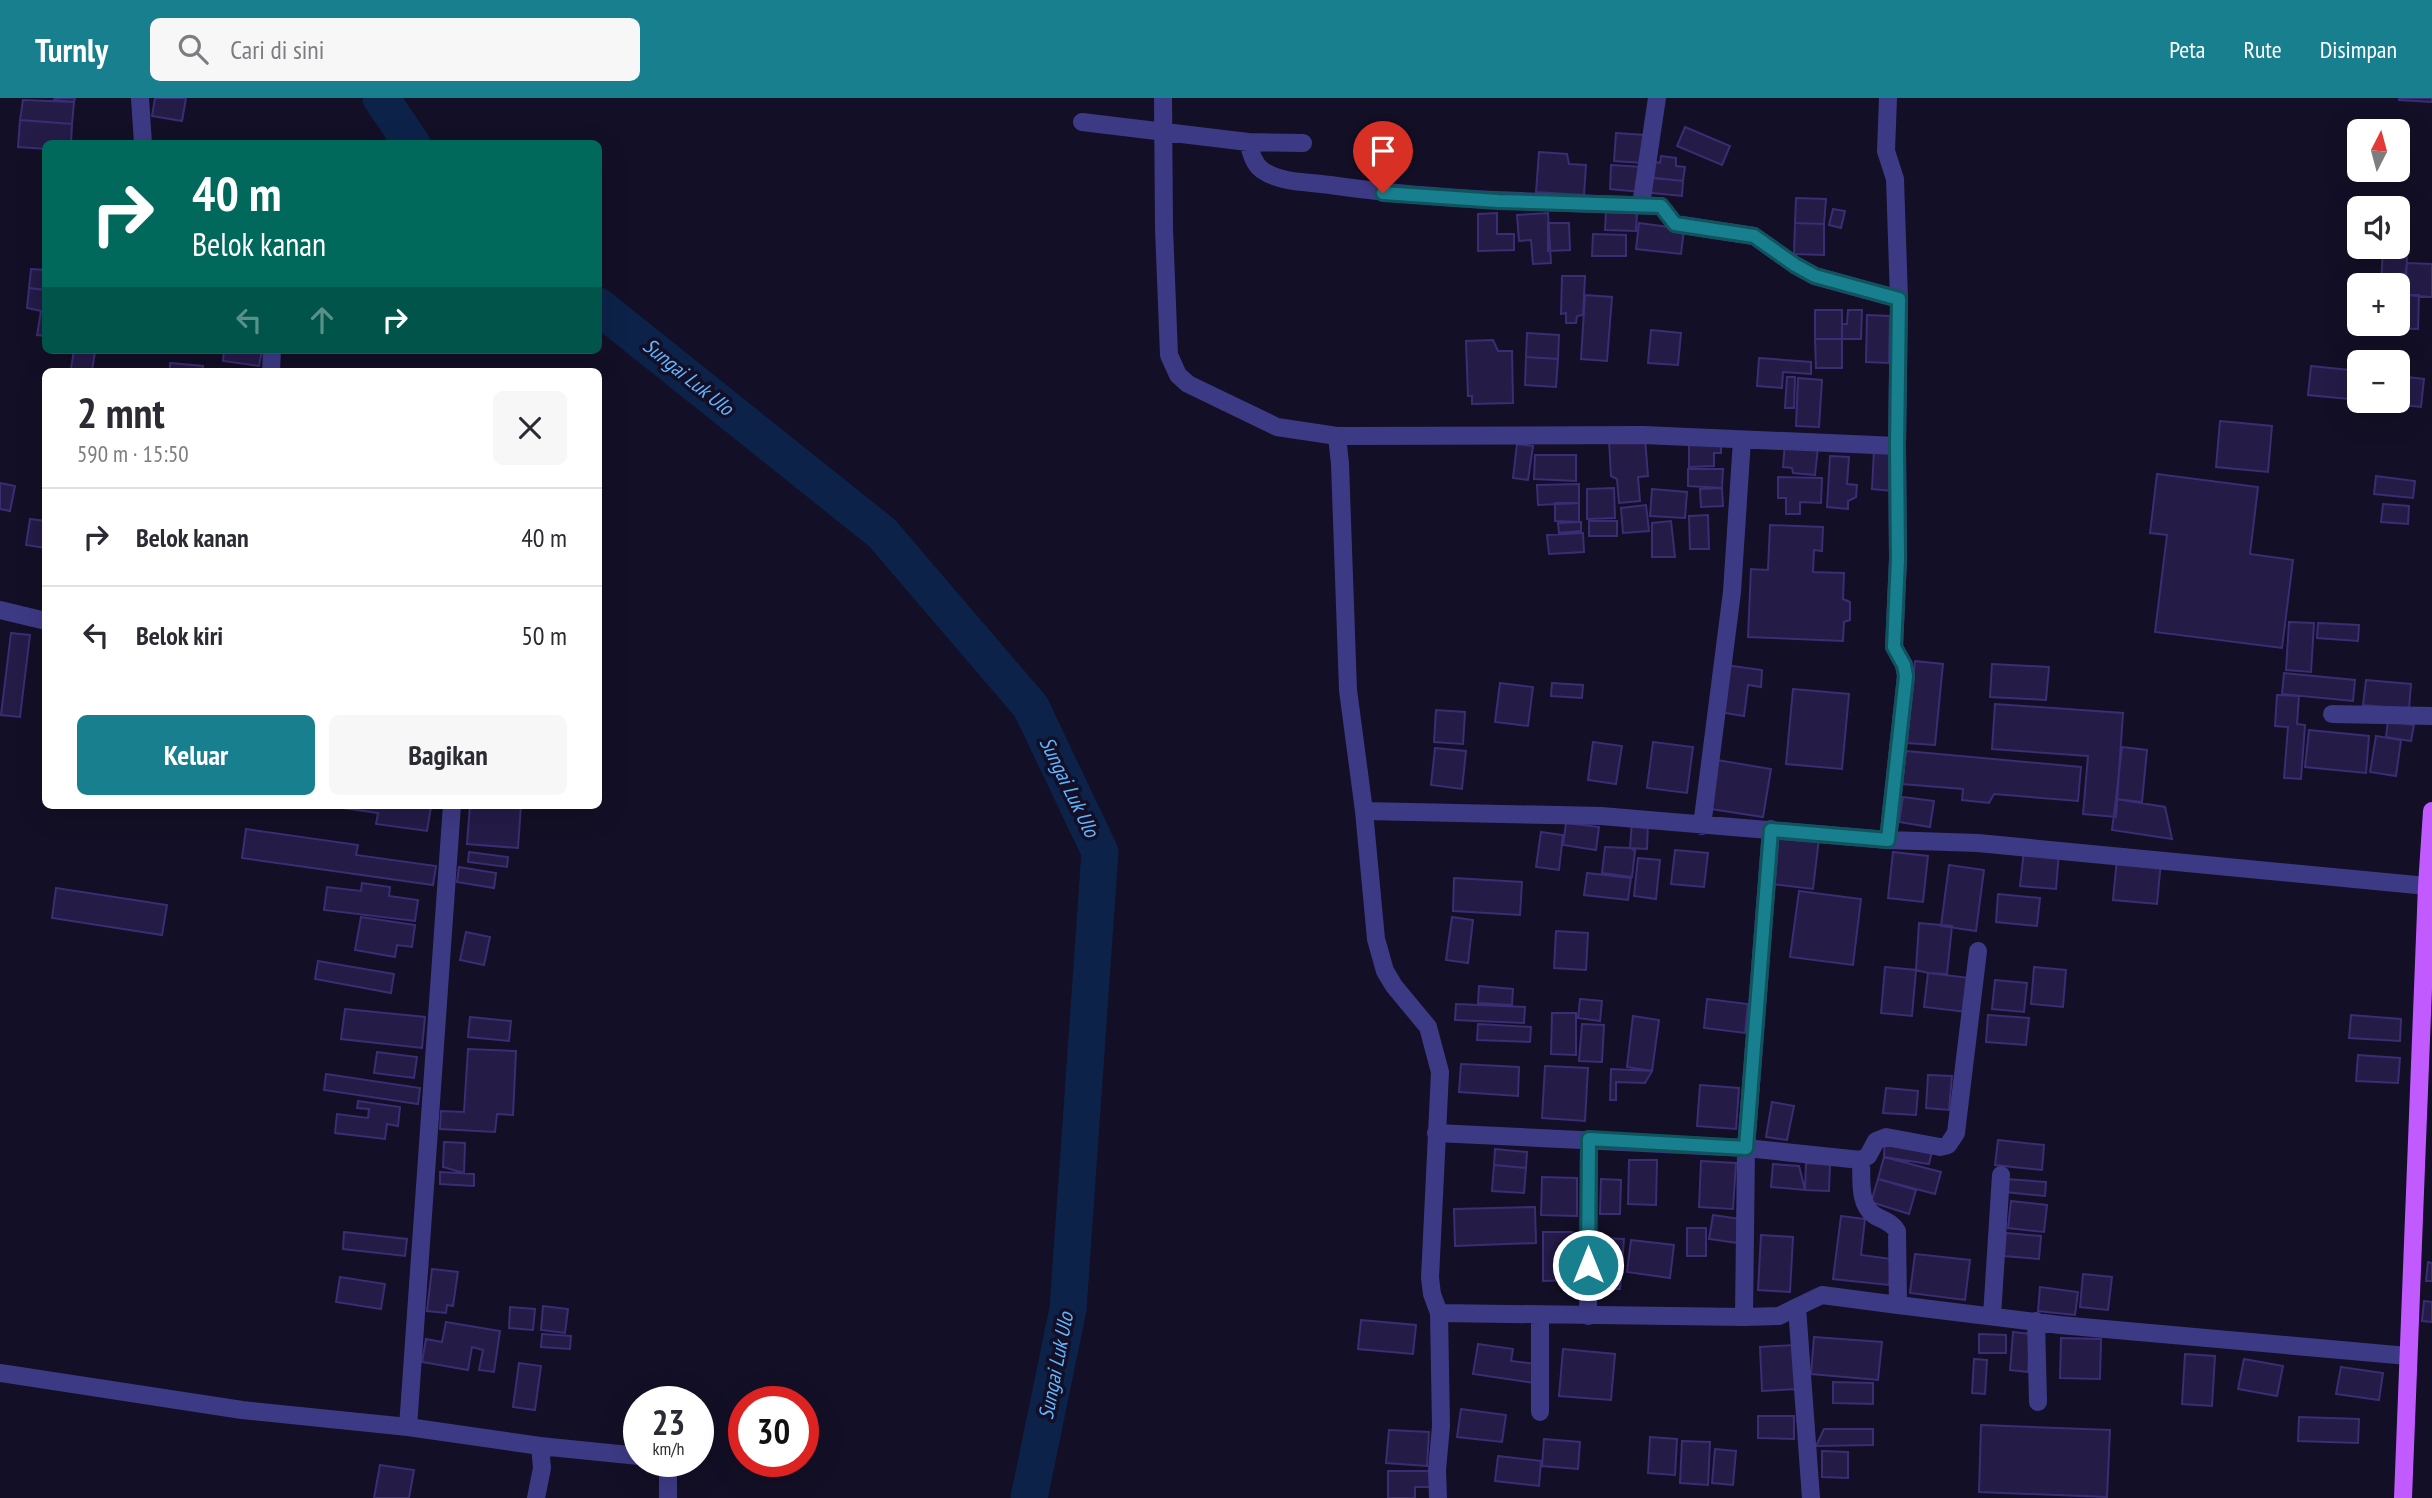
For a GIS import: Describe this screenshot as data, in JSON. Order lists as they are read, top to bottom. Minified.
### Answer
{"water":["Sungai Luk Ulo"],"north":"top","page":{"header":"Turnly","search":"Cari di sini","nav":["Peta","Rute","Disimpan"],"map_buttons":["+","−"],"turn":["40 m","Belok kanan"],"heading":["2 mnt","590 m · 15:50"],"list":[{"name":"Belok kanan","value":"40 m"},{"name":"Belok kiri","value":"50 m"}],"buttons":["Keluar","Bagikan"],"speed":"23 km/h","limit":"30"}}
